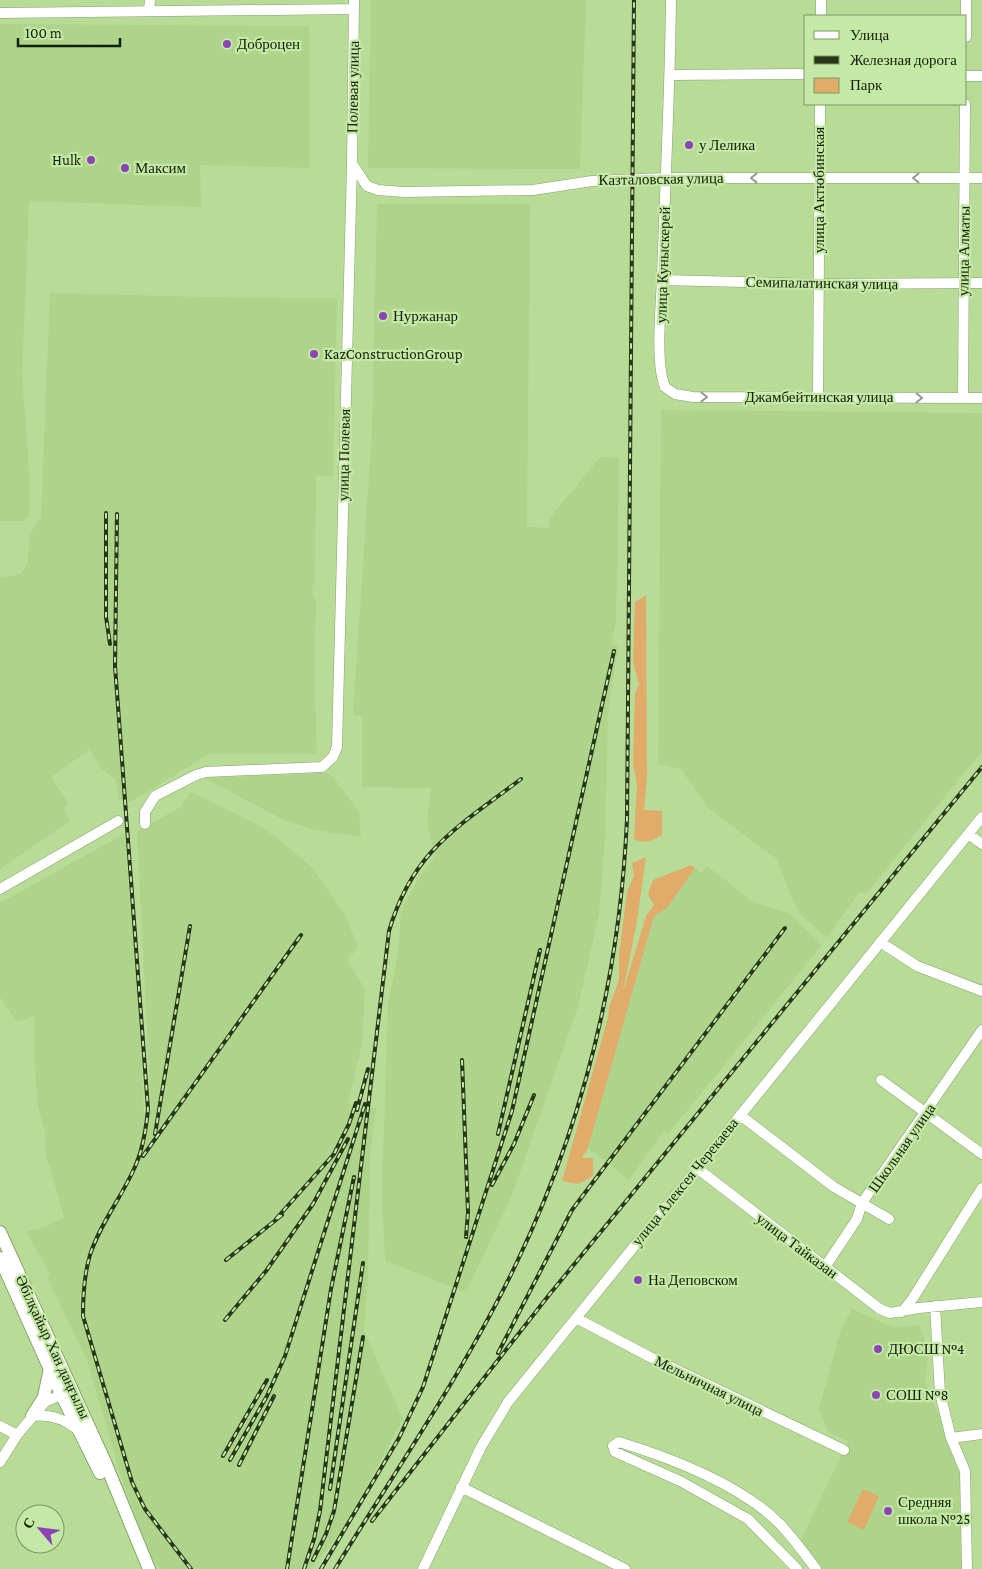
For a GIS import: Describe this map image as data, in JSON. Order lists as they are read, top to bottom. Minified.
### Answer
{"streets":{"main road":["Әбілқайыр Хан даңғылы"],"street":["Полевая улица","Казталовская улица","улица Актюбинская","улица Алматы","улица Куныскерей","Семипалатинская улица","Джамбейтинская улица","улица Полевая","Школьная улица","улица Алексея Черекаева","улица Тайказан","Мельничная улица"]},"crossings":[["Полевая улица","Казталовская улица"],["Полевая улица","улица Полевая"],["Казталовская улица","улица Актюбинская"],["Казталовская улица","улица Алматы"],["Казталовская улица","улица Куныскерей"],["Казталовская улица","улица Полевая"],["улица Актюбинская","Семипалатинская улица"],["улица Актюбинская","Джамбейтинская улица"],["улица Алматы","Семипалатинская улица"],["улица Алматы","Джамбейтинская улица"],["улица Куныскерей","Семипалатинская улица"],["улица Куныскерей","Джамбейтинская улица"],["Школьная улица","улица Тайказан"],["улица Алексея Черекаева","улица Тайказан"],["улица Алексея Черекаева","Мельничная улица"]],"one_way":["Казталовская улица","Джамбейтинская улица"],"places":["Доброцен","у Лелика","Hulk","Максим","Нуржанар","KazConstructionGroup","На Деповском","ДЮСШ №4","СОШ №8","Средняя школа №25"],"legend":["Улица","Железная дорога","Парк"],"scale_bar":"100 m","north":"top left"}
